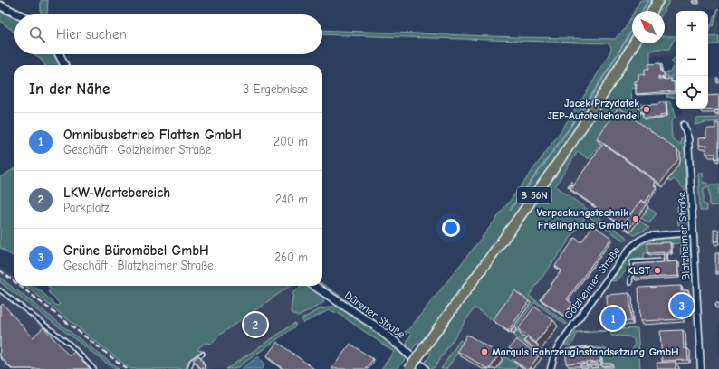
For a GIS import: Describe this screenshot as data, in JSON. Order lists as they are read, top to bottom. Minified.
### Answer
{"streets":{"main road":["B 56N"],"street":["Blatzheimer Straße","Golzheimer Straße","Dürener Straße"]},"crossings":[["Blatzheimer Straße","Golzheimer Straße"]],"places":["Jacek Przydatek JEP-Autoteilehandel","Verpackungstechnik Frielinghaus GmbH","KLST","Marquis Fahrzeuginstandsetzung GmbH"],"north":"top left","page":{"map_buttons":["+","−"],"search":"Hier suchen","heading":["In der Nähe","3 Ergebnisse"],"list":[{"mark":"1","name":"Omnibusbetrieb Flatten GmbH","note":"Geschäft · Golzheimer Straße","value":"200 m"},{"mark":"2","name":"LKW-Wartebereich","note":"Parkplatz","value":"240 m"},{"mark":"3","name":"Grüne Büromöbel GmbH","note":"Geschäft · Blatzheimer Straße","value":"260 m"}],"pins":["3","1","2"]}}
